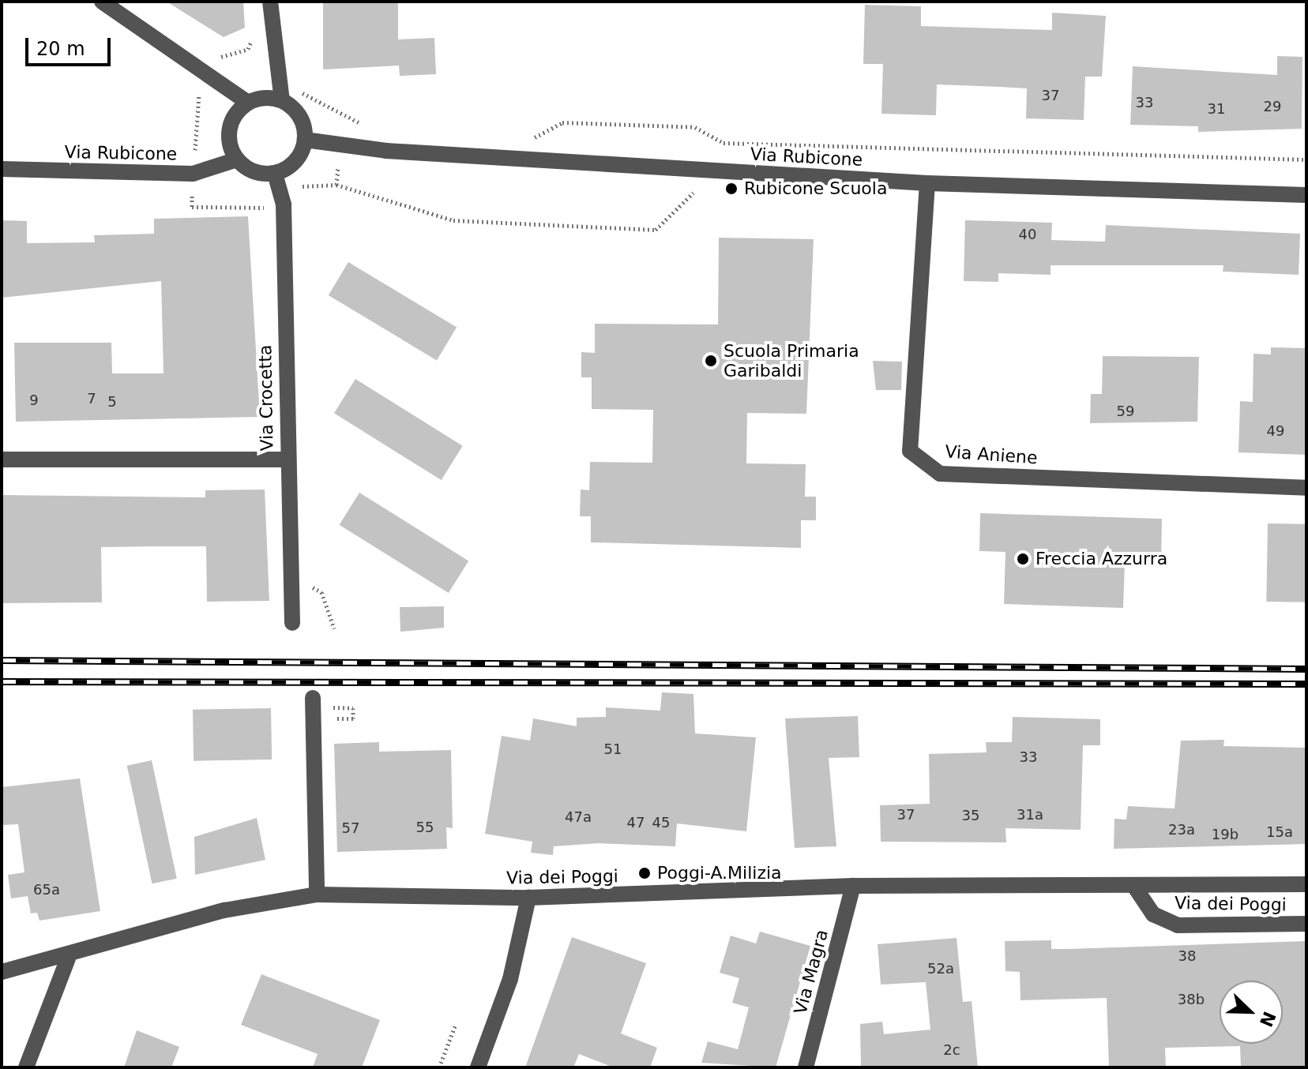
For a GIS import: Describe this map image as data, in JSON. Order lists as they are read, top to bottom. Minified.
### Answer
{"streets":{"street":["Via Rubicone","Via Crocetta","Via Aniene","Via dei Poggi","Via Magra"]},"crossings":[["Via Rubicone","Via Crocetta"],["Via Rubicone","Via Aniene"],["Via dei Poggi","Via Magra"]],"places":["Rubicone Scuola","Scuola Primaria Garibaldi","Freccia Azzurra","Poggi-A.Milizia"],"house_numbers":["37","33","29","31","40","7","9","5","59","49","51","33","37","31a","35","47a","47","45","55","57","23a","15a","19b","65a","38","52a","38b","2c"],"scale_bar":"20 m","north":"bottom right"}
